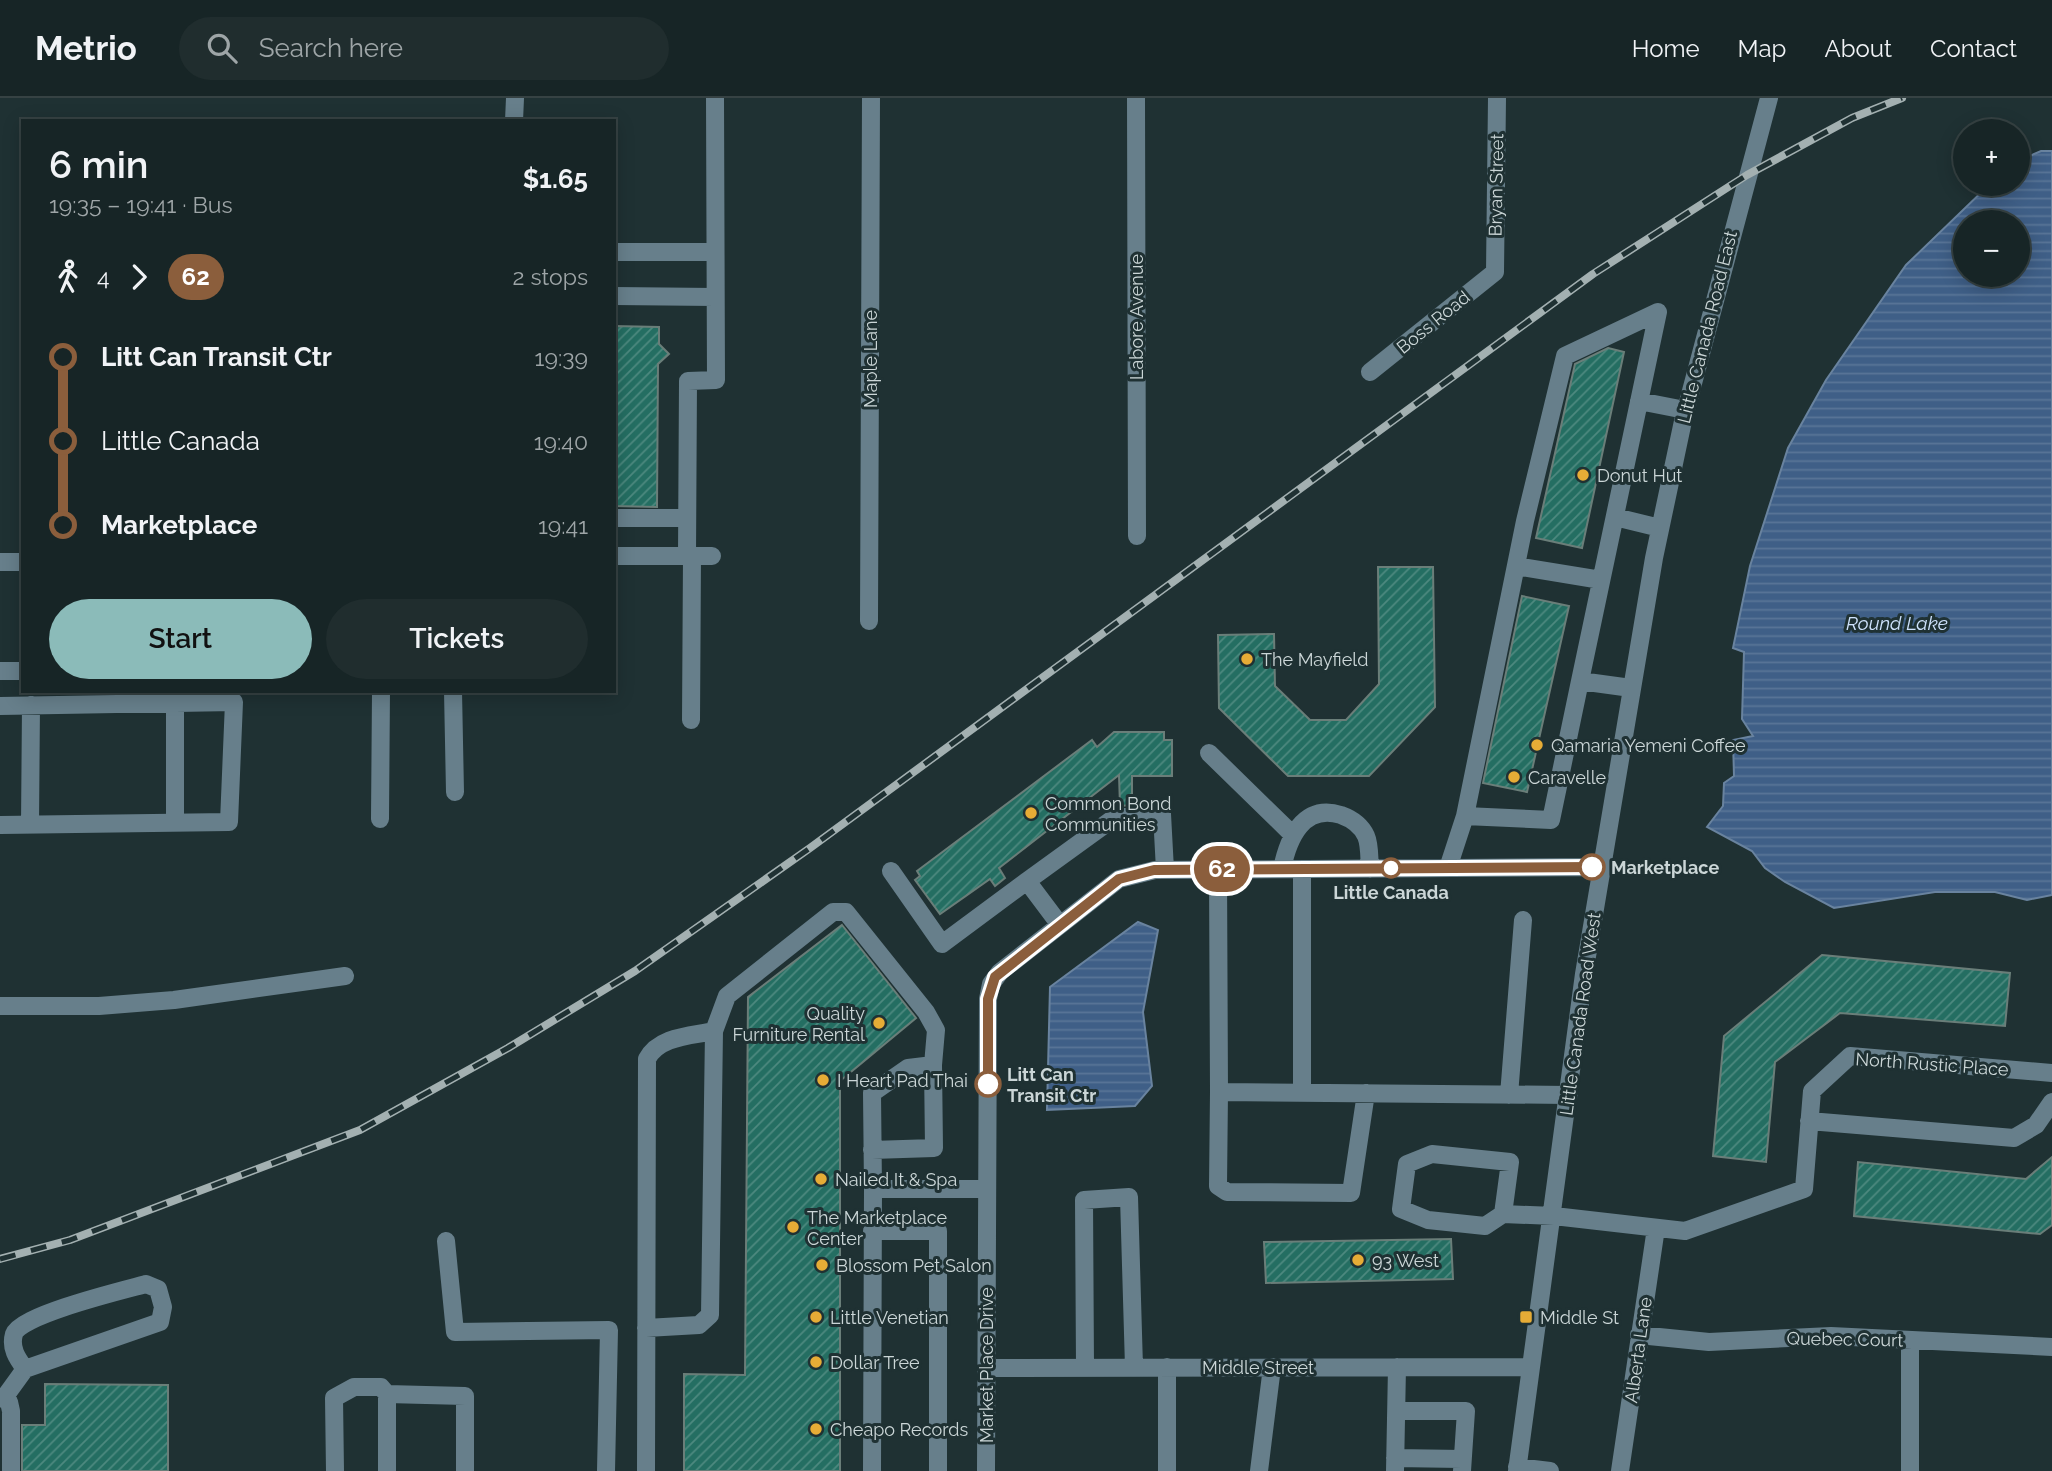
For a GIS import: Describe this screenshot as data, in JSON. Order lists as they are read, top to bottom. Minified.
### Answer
{"streets":{"street":["Bryan Street","Labore Avenue","Boss Road","Little Canada Road East","Maple Lane","Little Canada Road West","North Rustic Place","Quebec Court","Alberta Lane","Market Place Drive","Middle Street"]},"crossings":[["Bryan Street","Boss Road"],["Little Canada Road East","Little Canada Road West"],["Little Canada Road West","North Rustic Place"],["Little Canada Road West","Market Place Drive"],["Little Canada Road West","Middle Street"],["North Rustic Place","Alberta Lane"],["Quebec Court","Alberta Lane"],["Market Place Drive","Middle Street"]],"water":["Round Lake"],"places":{"other":["Donut Hut","The Mayfield","Qamaria Yemeni Coffee","Caravelle","Common Bond Communities","Marketplace","Little Canada","Quality Furniture Rental","I Heart Pad Thai","Litt Can Transit Ctr","Nailed It & Spa","The Marketplace Center","93 West","Blossom Pet Salon","Little Venetian","Dollar Tree","Cheapo Records"],"transit":["Middle St"]},"lines":["bus line 62"],"page":{"header":"Metrio","search":"Search here","nav":["Home","Map","About","Contact"],"on_map":"62","map_buttons":["+","−"],"heading":["6 min","19:35 – 19:41 · Bus","$1.65"],"legs":["4","62","2 stops"],"list":[{"name":"Litt Can Transit Ctr","value":"19:39"},{"name":"Little Canada","value":"19:40"},{"name":"Marketplace","value":"19:41"}],"buttons":["Start","Tickets"]}}
